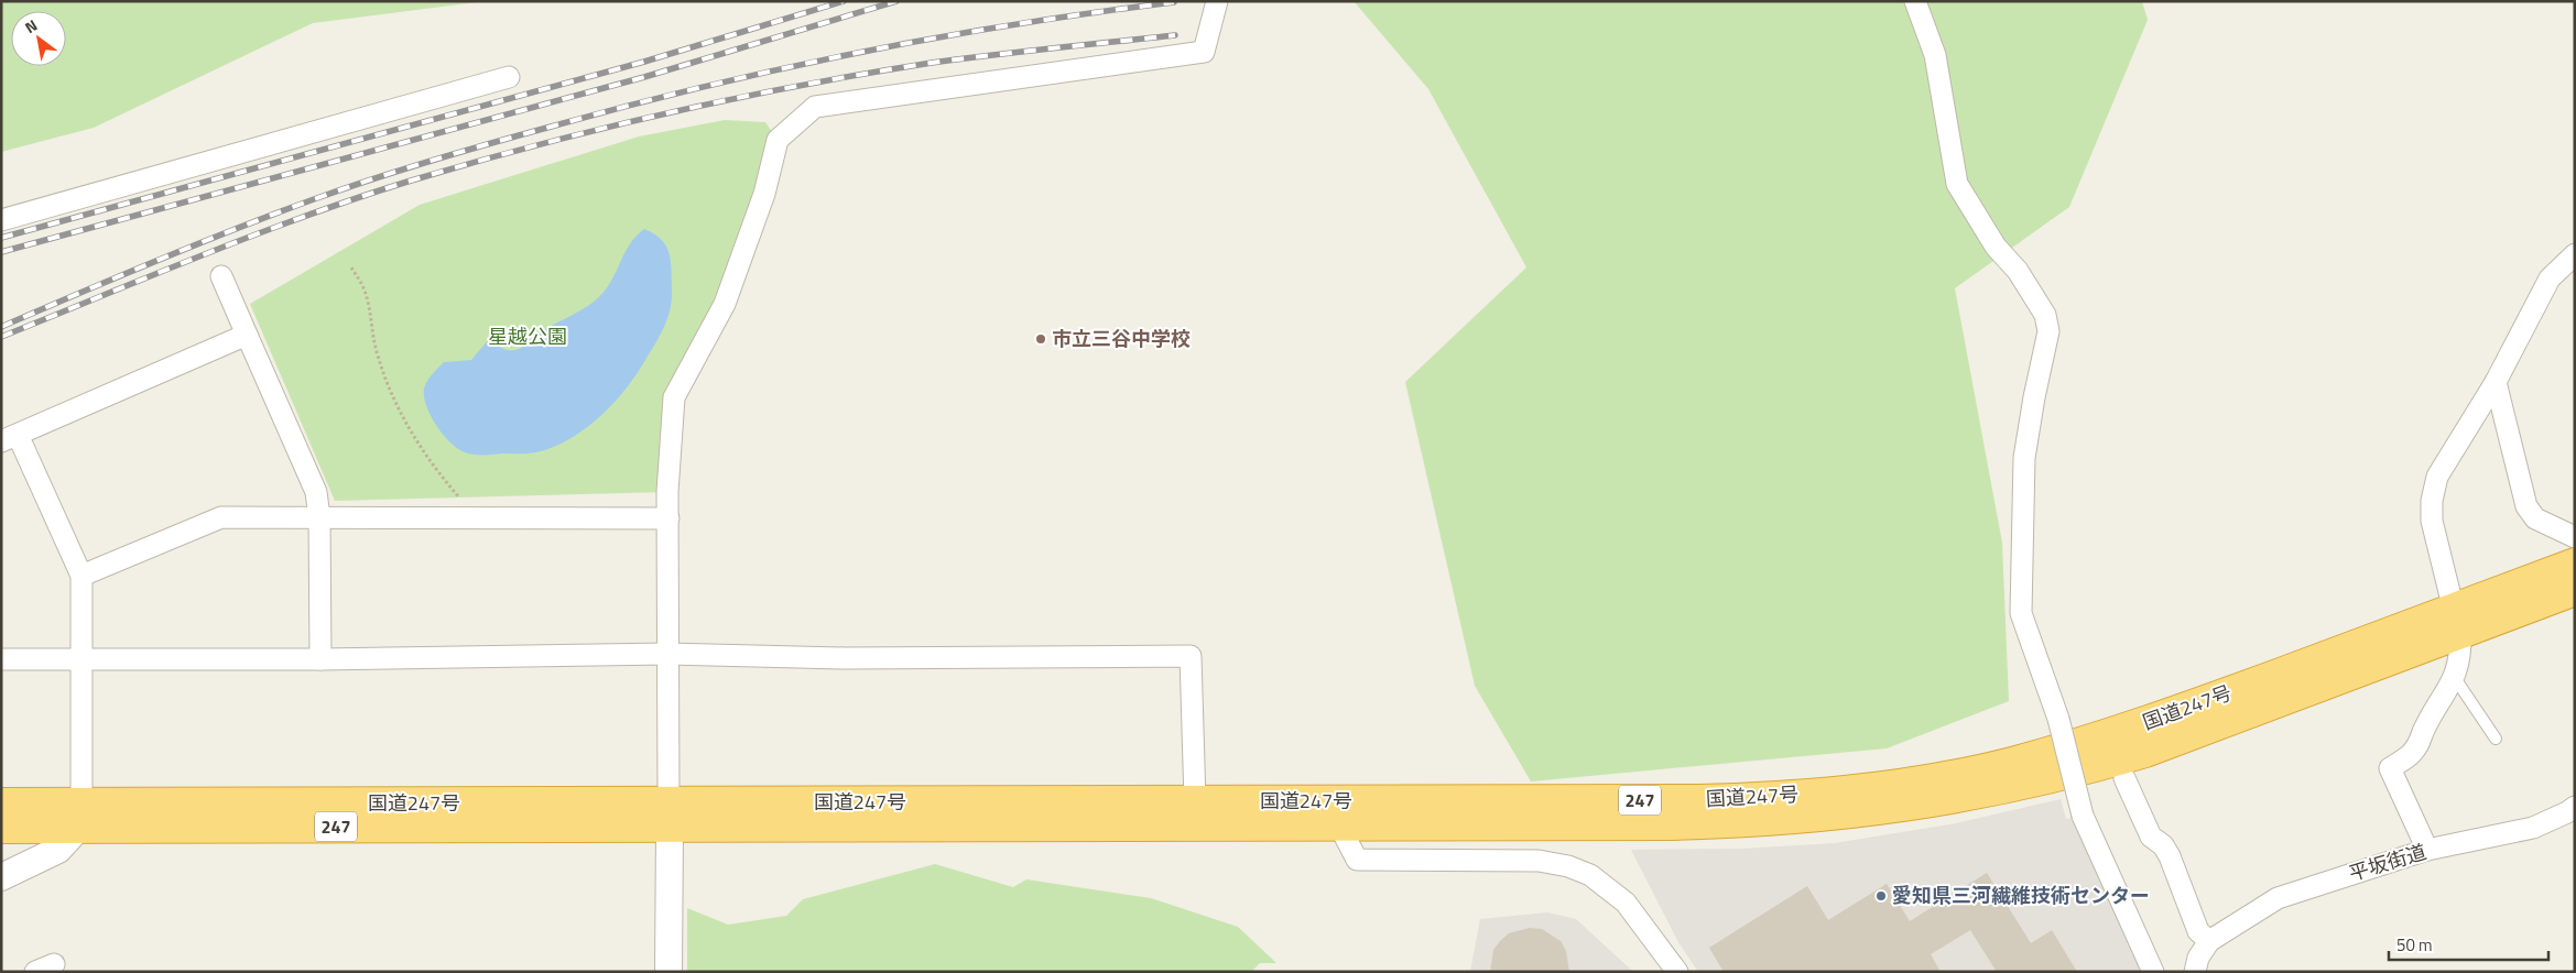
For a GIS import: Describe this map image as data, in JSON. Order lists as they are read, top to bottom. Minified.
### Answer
{"streets":{"highway":["国道247号","247"],"street":["平坂街道"]},"parks":["星越公園"],"places":["市立三谷中学校","愛知県三河繊維技術センター"],"scale_bar":"50 m","north":"top left"}
